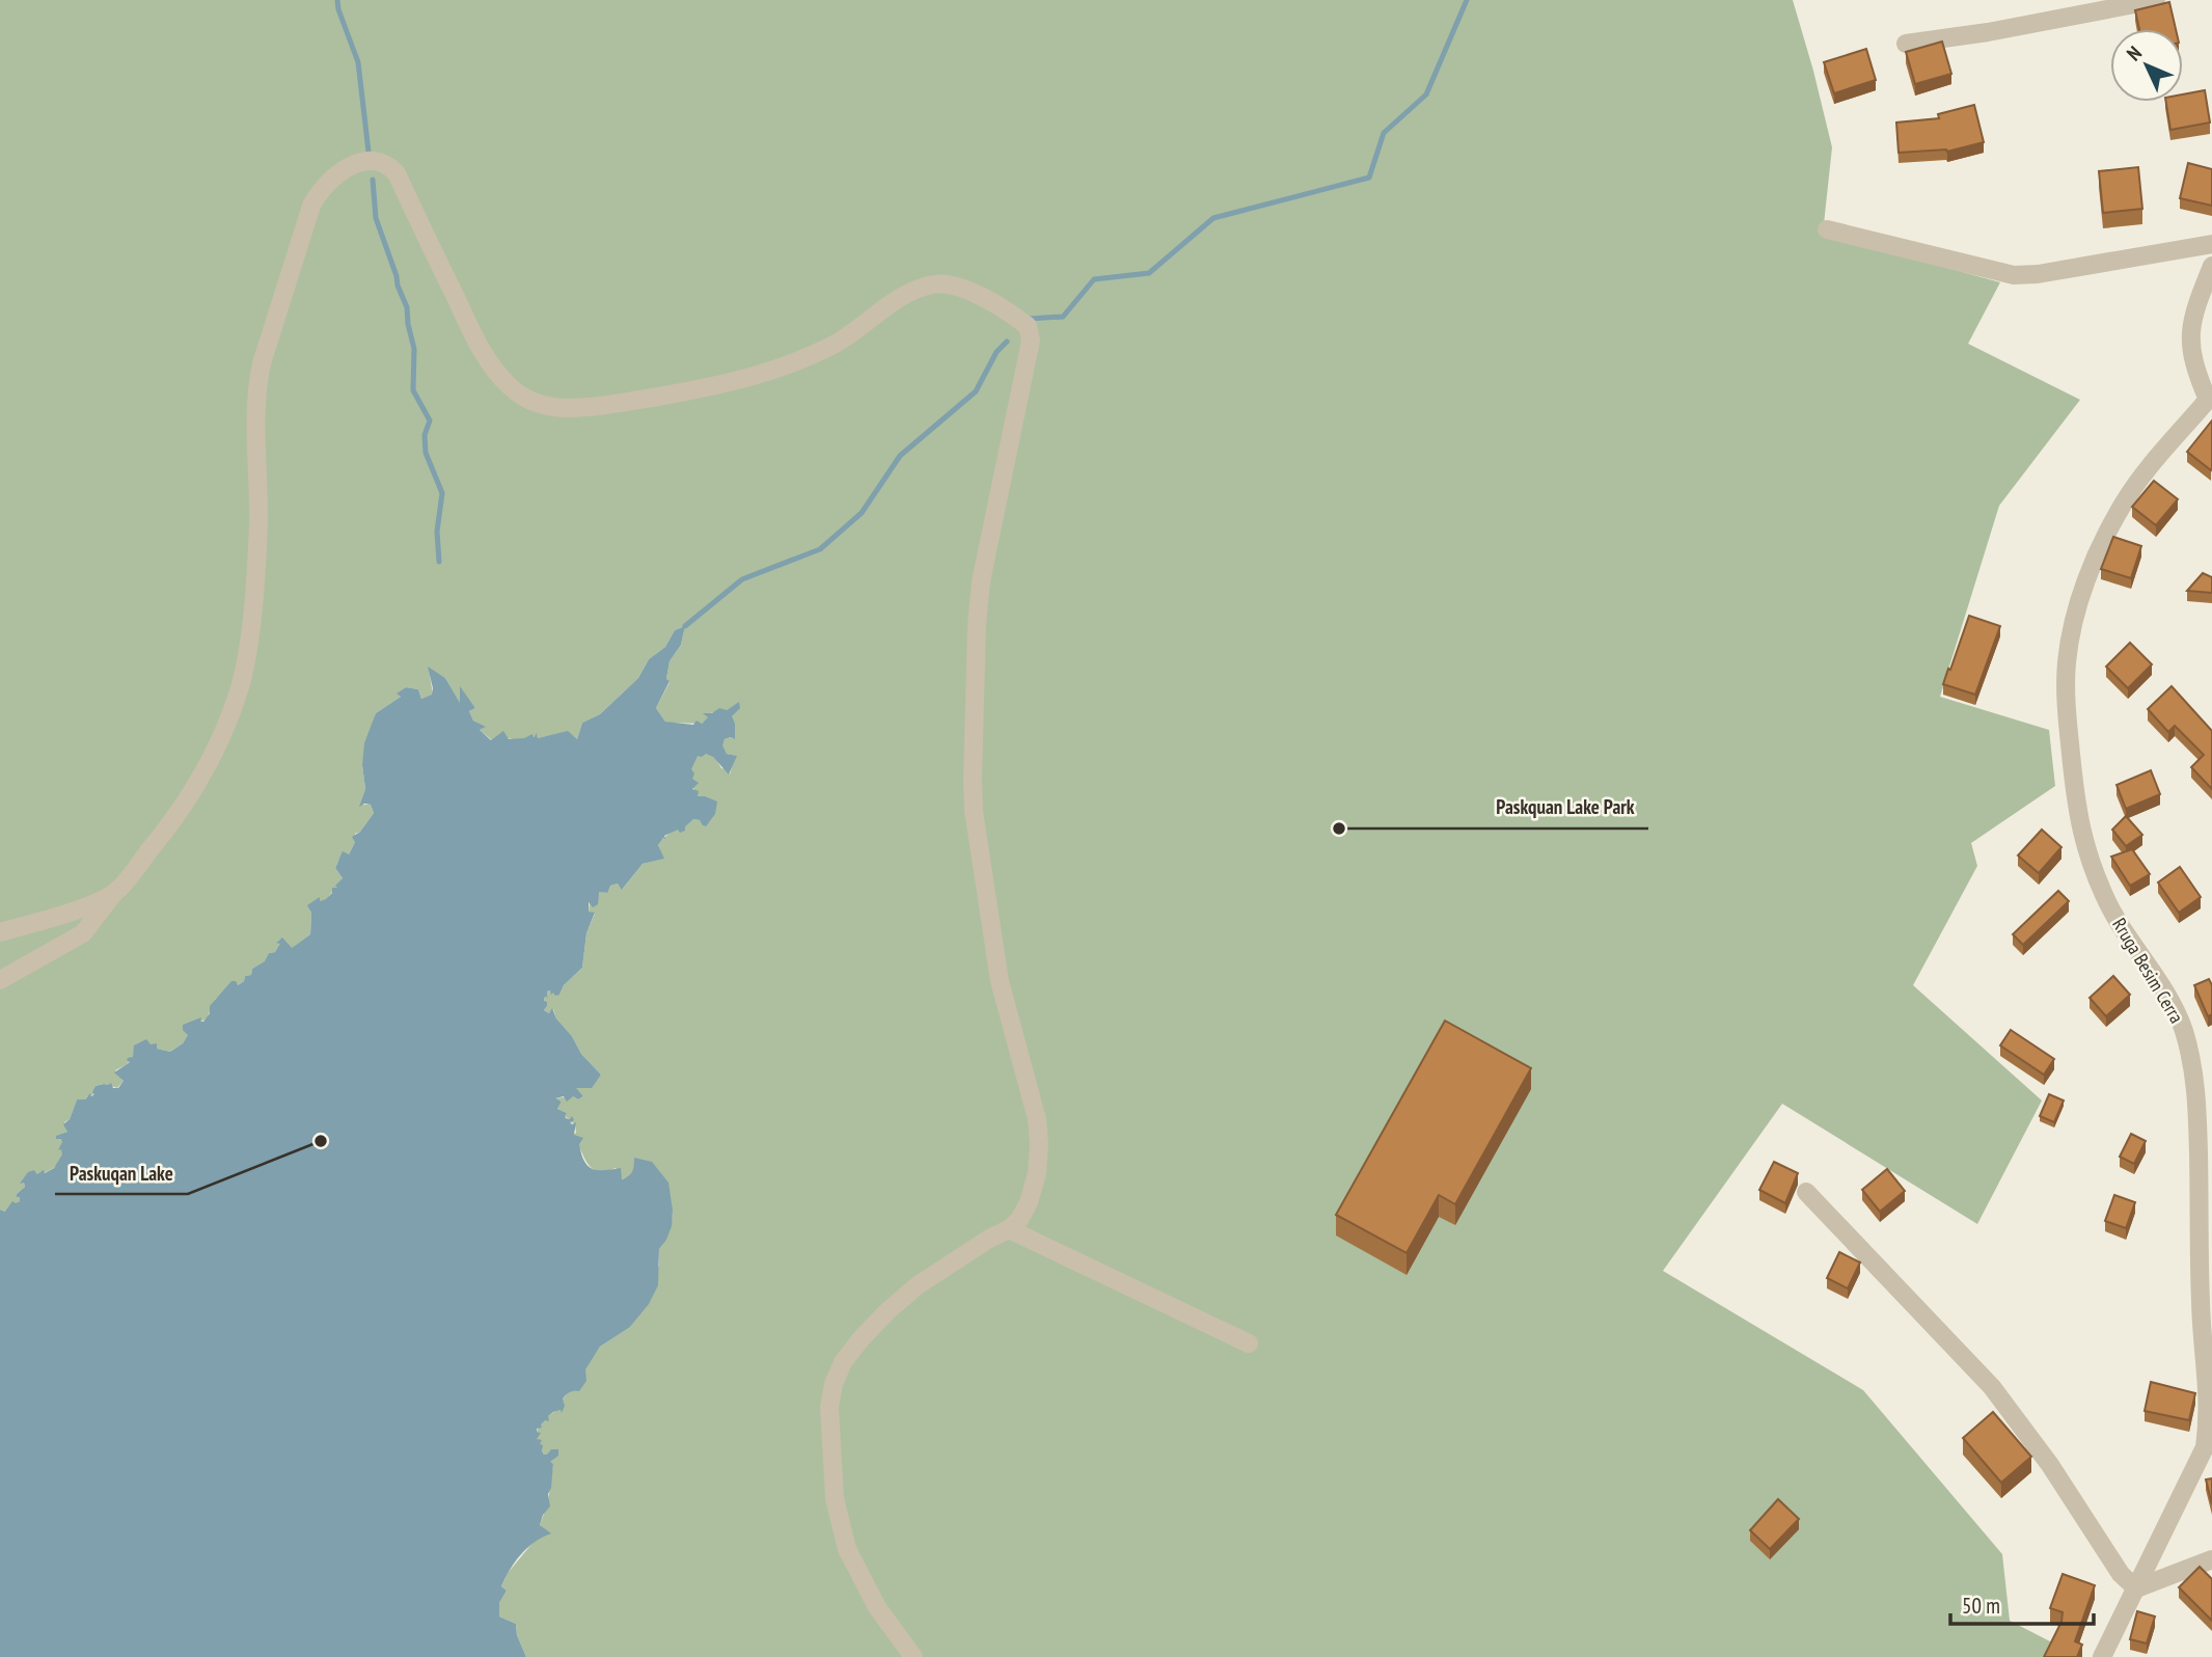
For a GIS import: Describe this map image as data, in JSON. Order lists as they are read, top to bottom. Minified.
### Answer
{"streets":{"street":["Rruga Besim Cerra"]},"places":["Paskquan Lake Park","Paskuqan Lake"],"scale_bar":"50 m","north":"top left"}
